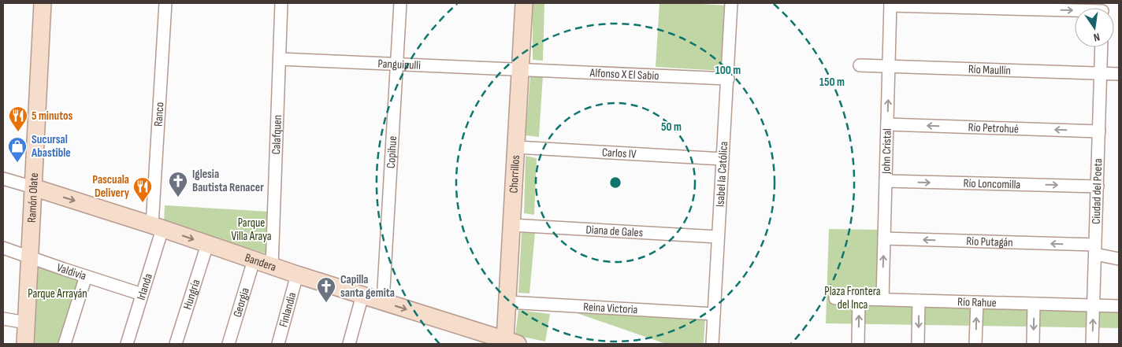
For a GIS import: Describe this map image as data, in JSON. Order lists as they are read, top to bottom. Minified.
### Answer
{"streets":{"street":["Panguipulli","Río Maullín","Alfonso X El Sabio","Ranco","Río Petrohué","Calafquen","John Cristal","Copihue","Carlos IV","Chorrillos","Isabel la Católica","Río Loncomilla","Ciudad del Poeta","Ramón Olate","Diana de Gales","Río Putagán","Bandera","Valdivia","Irlanda","Hungría","Georgia","Río Rahue","Reina Victoria","Finlandia"]},"crossings":[["Panguipulli","Alfonso X El Sabio"],["Panguipulli","Calafquen"],["Panguipulli","Copihue"],["Panguipulli","Chorrillos"],["Río Maullín","John Cristal"],["Río Maullín","Ciudad del Poeta"],["Alfonso X El Sabio","Chorrillos"],["Alfonso X El Sabio","Isabel la Católica"],["Ranco","Bandera"],["Ranco","Irlanda"],["Río Petrohué","John Cristal"],["Río Petrohué","Ciudad del Poeta"],["Calafquen","Bandera"],["John Cristal","Río Loncomilla"],["John Cristal","Río Putagán"],["John Cristal","Río Rahue"],["Copihue","Bandera"],["Carlos IV","Chorrillos"],["Carlos IV","Isabel la Católica"],["Chorrillos","Diana de Gales"],["Chorrillos","Bandera"],["Chorrillos","Reina Victoria"],["Isabel la Católica","Diana de Gales"],["Isabel la Católica","Reina Victoria"],["Río Loncomilla","Ciudad del Poeta"],["Ciudad del Poeta","Río Putagán"],["Ciudad del Poeta","Río Rahue"],["Ramón Olate","Bandera"],["Ramón Olate","Valdivia"],["Bandera","Irlanda"],["Bandera","Hungría"],["Bandera","Georgia"],["Bandera","Finlandia"],["Valdivia","Irlanda"]],"one_way":["Río Petrohué","John Cristal","Río Loncomilla","Río Putagán","Bandera"],"parks":["Parque Villa Araya","Plaza Frontera del Inca","Parque Arrayán"],"places":{"restaurant":["5 minutos","Pascuala Delivery"],"shop":["Sucursal Abastible"],"church":["Iglesia Bautista Renacer","Capilla santa gemita"]},"north":"bottom","rings":["100 m","150 m","50 m"]}
